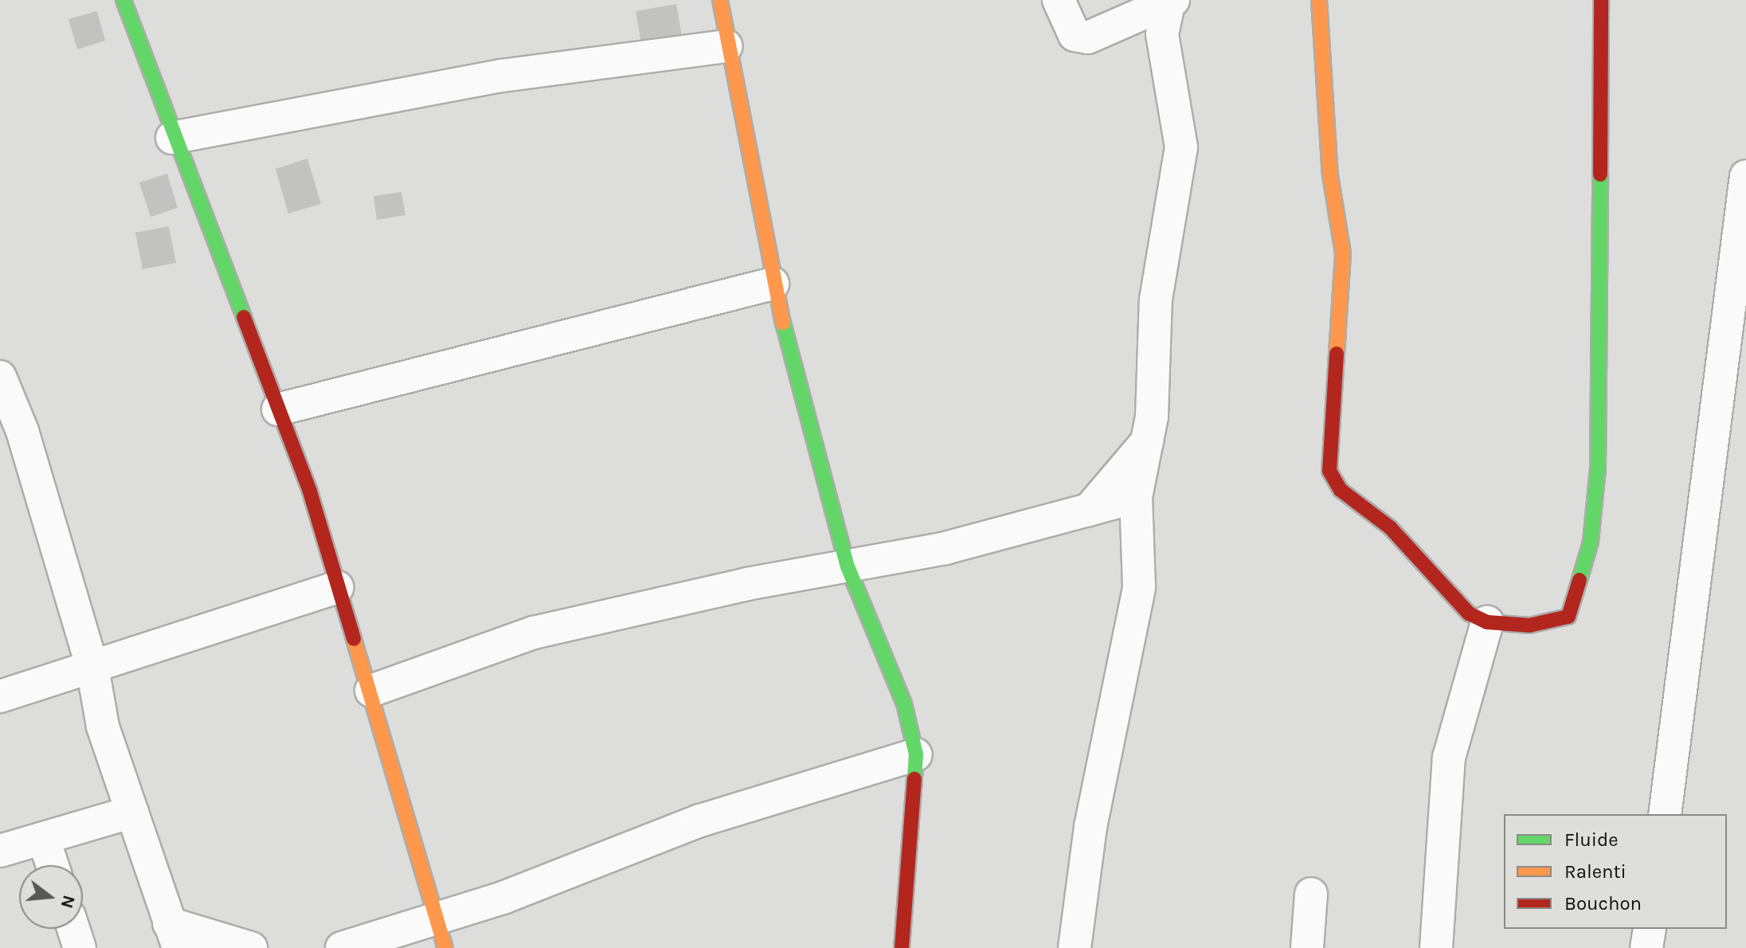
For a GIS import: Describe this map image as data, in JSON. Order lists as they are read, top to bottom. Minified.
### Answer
{"legend":["Fluide","Ralenti","Bouchon"],"north":"right"}
